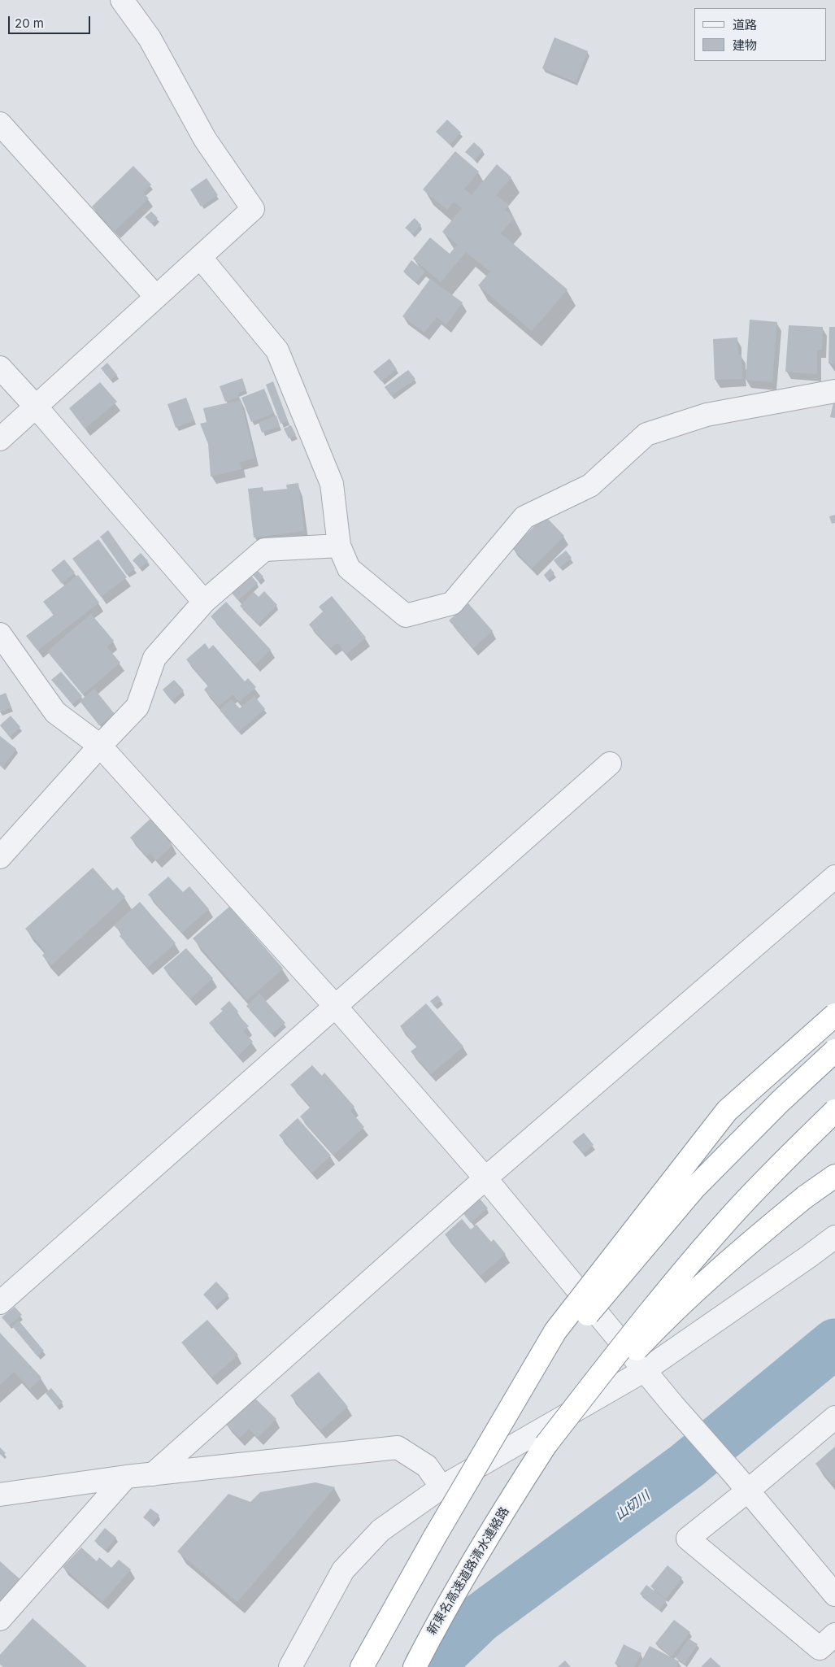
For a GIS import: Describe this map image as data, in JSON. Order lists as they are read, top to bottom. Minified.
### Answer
{"streets":{"highway":["新東名高速道路清水連絡路"]},"water":["山切川"],"legend":["道路","建物"],"scale_bar":"20 m"}
